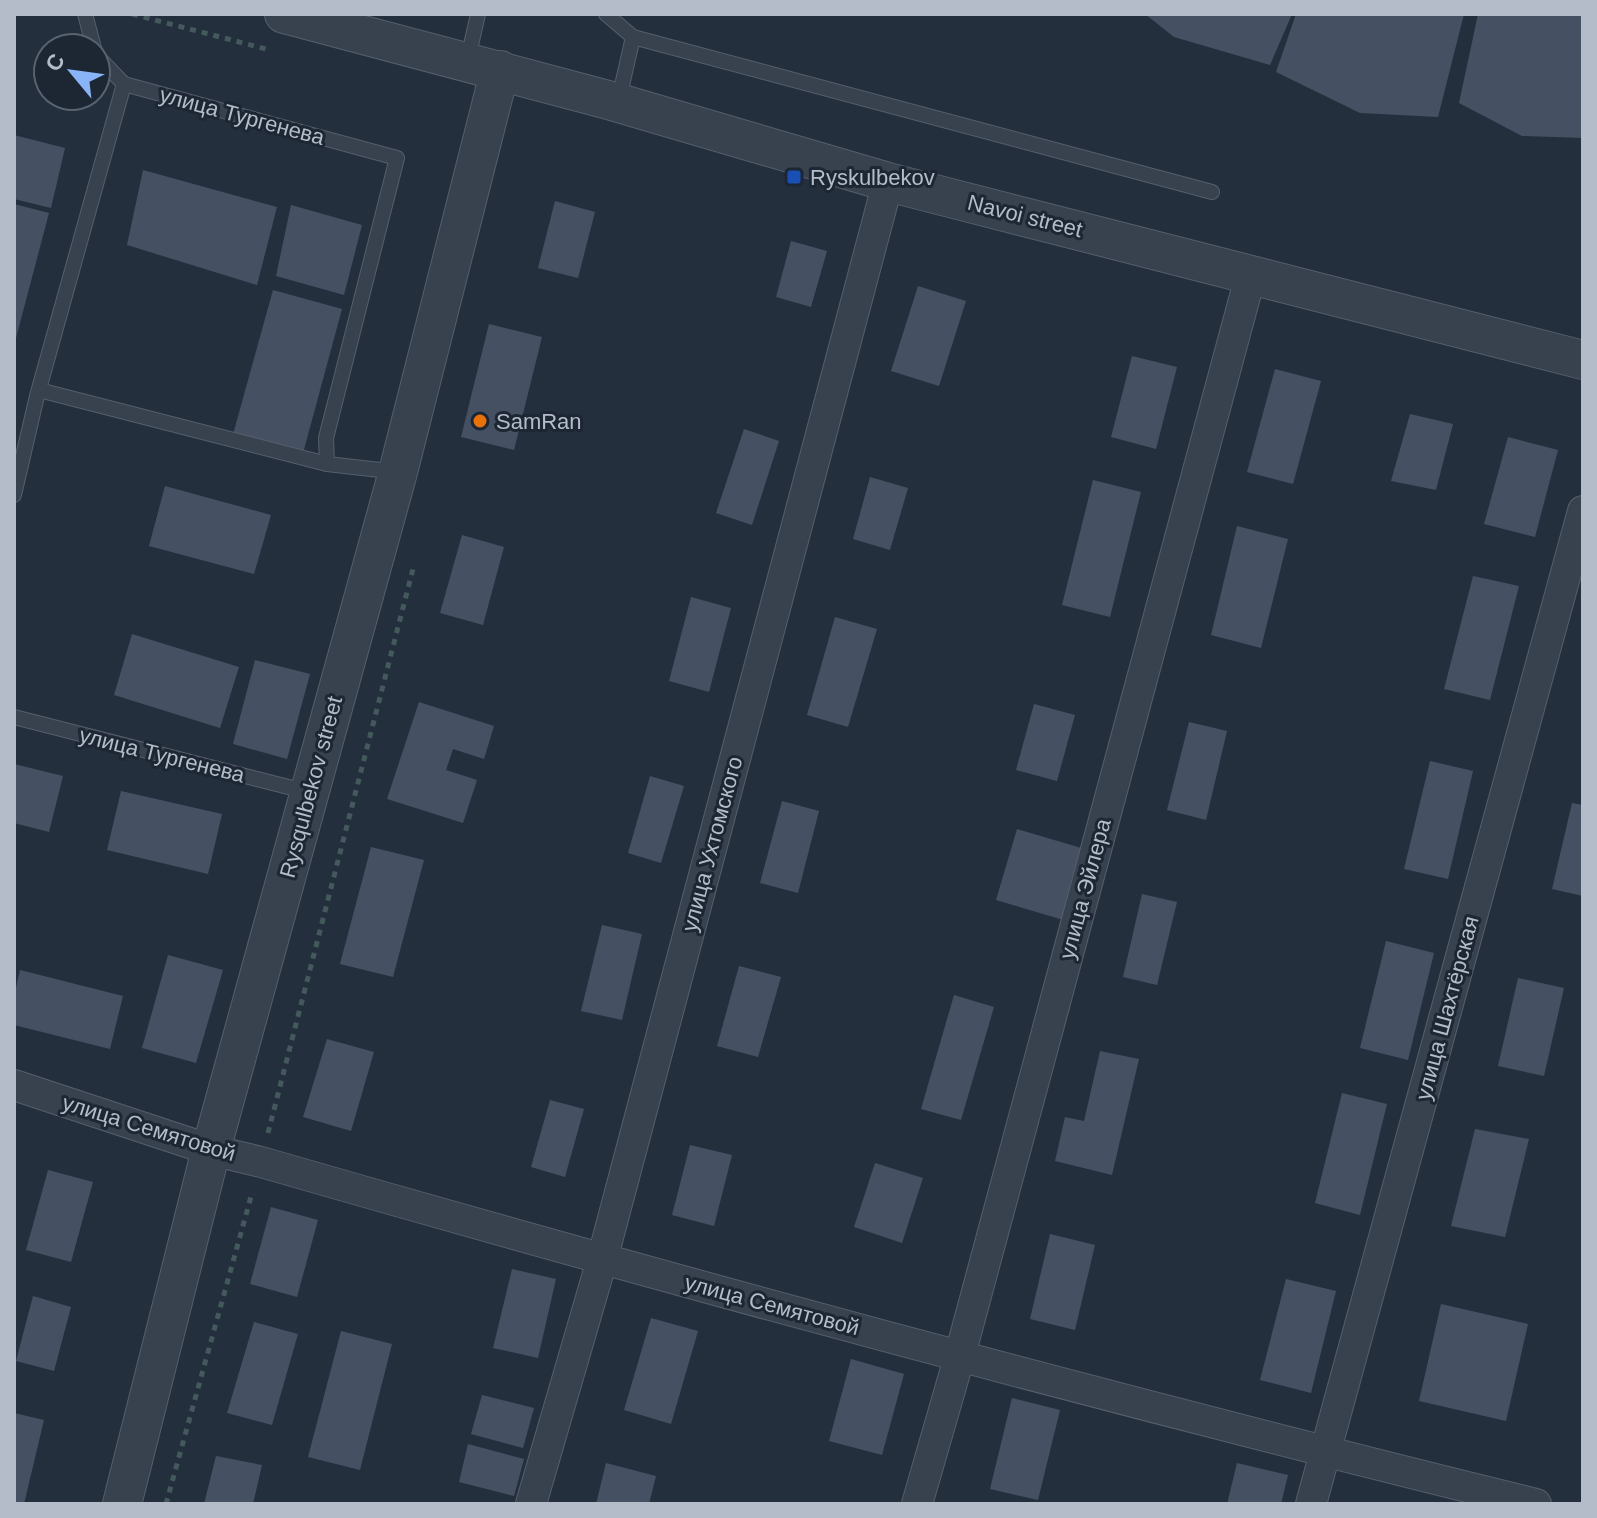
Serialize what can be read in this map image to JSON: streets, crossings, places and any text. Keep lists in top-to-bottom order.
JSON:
{
  "streets": {
    "street": [
      "Navoi street",
      "Rysqulbekov street",
      "улица Ухтомского",
      "улица Эйлера",
      "улица Шахтёрская",
      "улица Семятовой"
    ],
    "lane": ["улица Тургенева"]
  },
  "crossings": [
    ["улица Тургенева", "Rysqulbekov street"],
    ["Navoi street", "Rysqulbekov street"],
    ["Navoi street", "улица Ухтомского"],
    ["Navoi street", "улица Эйлера"],
    ["Rysqulbekov street", "улица Семятовой"],
    ["улица Ухтомского", "улица Семятовой"],
    ["улица Эйлера", "улица Семятовой"],
    ["улица Шахтёрская", "улица Семятовой"]
  ],
  "places": {
    "transit": ["Ryskulbekov"],
    "other": ["SamRan"]
  },
  "north": "top left"
}
